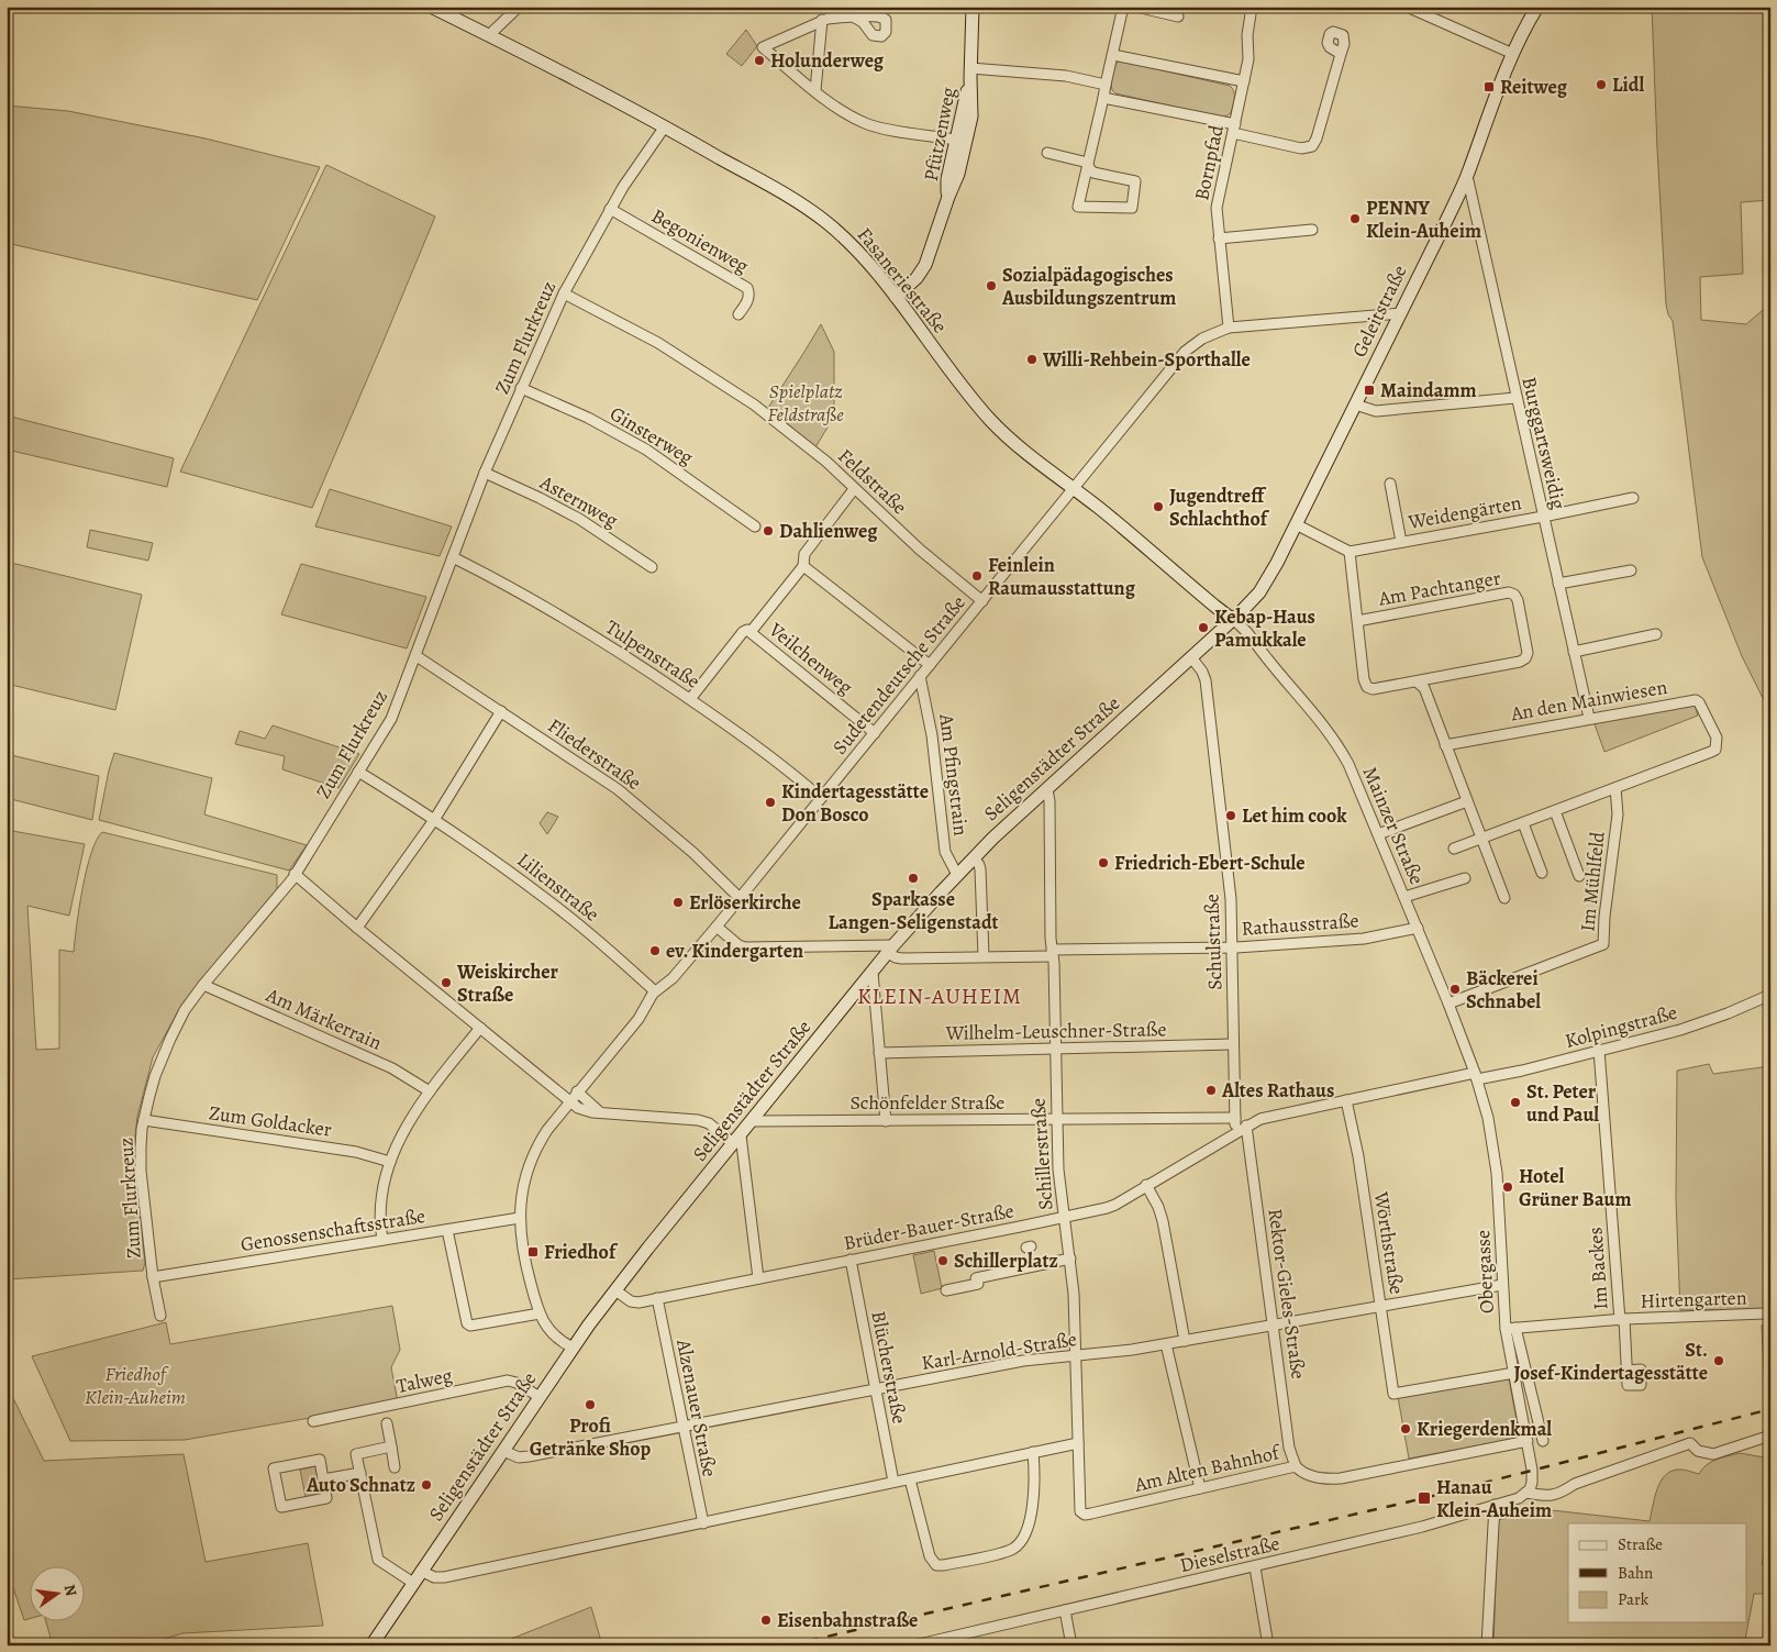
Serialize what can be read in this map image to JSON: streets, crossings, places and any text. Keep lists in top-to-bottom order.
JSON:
{
  "streets": {
    "main road": [
      "Pfützenweg",
      "Fasaneriestraße",
      "Geleitstraße",
      "Seligenstädter Straße"
    ],
    "street": [
      "Bornpfad",
      "Begonienweg",
      "Zum Flurkreuz",
      "Ginsterweg",
      "Burggartsweidig",
      "Feldstraße",
      "Asternweg",
      "Weidengärten",
      "Am Pachtanger",
      "Tulpenstraße",
      "Veilchenweg",
      "Sudetendeutsche Straße",
      "An den Mainwiesen",
      "Fliederstraße",
      "Am Pfingstrain",
      "Mainzer Straße",
      "Im Mühlfeld",
      "Lilienstraße",
      "Rathausstraße",
      "Schulstraße",
      "Am Märkerrain",
      "Kolpingstraße",
      "Wilhelm-Leuschner-Straße",
      "Schönfelder Straße",
      "Zum Goldacker",
      "Schillerstraße",
      "Brüder-Bauer-Straße",
      "Genossenschaftsstraße",
      "Wörthstraße",
      "Im Backes",
      "Obergasse",
      "Rektor-Gieles-Straße",
      "Hirtengarten",
      "Karl-Arnold-Straße",
      "Blücherstraße",
      "Talweg",
      "Alzenauer Straße",
      "Am Alten Bahnhof",
      "Dieselstraße"
    ]
  },
  "crossings": [
    ["Pfützenweg", "Fasaneriestraße"],
    ["Bornpfad", "Sudetendeutsche Straße"],
    ["Begonienweg", "Zum Flurkreuz"],
    ["Fasaneriestraße", "Geleitstraße"],
    ["Fasaneriestraße", "Zum Flurkreuz"],
    ["Fasaneriestraße", "Sudetendeutsche Straße"],
    ["Fasaneriestraße", "Seligenstädter Straße"],
    ["Fasaneriestraße", "Mainzer Straße"],
    ["Geleitstraße", "Burggartsweidig"],
    ["Geleitstraße", "Sudetendeutsche Straße"],
    ["Geleitstraße", "Seligenstädter Straße"],
    ["Geleitstraße", "Mainzer Straße"],
    ["Zum Flurkreuz", "Ginsterweg"],
    ["Zum Flurkreuz", "Feldstraße"],
    ["Zum Flurkreuz", "Asternweg"],
    ["Zum Flurkreuz", "Tulpenstraße"],
    ["Zum Flurkreuz", "Fliederstraße"],
    ["Zum Flurkreuz", "Lilienstraße"],
    ["Zum Flurkreuz", "Am Märkerrain"],
    ["Zum Flurkreuz", "Zum Goldacker"],
    ["Zum Flurkreuz", "Genossenschaftsstraße"],
    ["Burggartsweidig", "Weidengärten"],
    ["Burggartsweidig", "An den Mainwiesen"],
    ["Feldstraße", "Sudetendeutsche Straße"],
    ["Tulpenstraße", "Veilchenweg"],
    ["Tulpenstraße", "Sudetendeutsche Straße"],
    ["Veilchenweg", "Sudetendeutsche Straße"],
    ["Sudetendeutsche Straße", "Fliederstraße"],
    ["Sudetendeutsche Straße", "Seligenstädter Straße"],
    ["Sudetendeutsche Straße", "Am Pfingstrain"],
    ["Sudetendeutsche Straße", "Lilienstraße"],
    ["Sudetendeutsche Straße", "Rathausstraße"],
    ["Sudetendeutsche Straße", "Genossenschaftsstraße"],
    ["An den Mainwiesen", "Im Mühlfeld"],
    ["Seligenstädter Straße", "Am Pfingstrain"],
    ["Seligenstädter Straße", "Mainzer Straße"],
    ["Seligenstädter Straße", "Rathausstraße"],
    ["Seligenstädter Straße", "Schulstraße"],
    ["Seligenstädter Straße", "Schönfelder Straße"],
    ["Seligenstädter Straße", "Schillerstraße"],
    ["Seligenstädter Straße", "Brüder-Bauer-Straße"],
    ["Seligenstädter Straße", "Karl-Arnold-Straße"],
    ["Seligenstädter Straße", "Talweg"],
    ["Mainzer Straße", "Im Mühlfeld"],
    ["Mainzer Straße", "Rathausstraße"],
    ["Mainzer Straße", "Kolpingstraße"],
    ["Mainzer Straße", "Obergasse"],
    ["Rathausstraße", "Schulstraße"],
    ["Rathausstraße", "Schillerstraße"],
    ["Schulstraße", "Wilhelm-Leuschner-Straße"],
    ["Schulstraße", "Schönfelder Straße"],
    ["Schulstraße", "Brüder-Bauer-Straße"],
    ["Kolpingstraße", "Brüder-Bauer-Straße"],
    ["Kolpingstraße", "Wörthstraße"],
    ["Kolpingstraße", "Im Backes"],
    ["Kolpingstraße", "Obergasse"],
    ["Wilhelm-Leuschner-Straße", "Schillerstraße"],
    ["Schönfelder Straße", "Schillerstraße"],
    ["Schillerstraße", "Brüder-Bauer-Straße"],
    ["Schillerstraße", "Karl-Arnold-Straße"],
    ["Schillerstraße", "Am Alten Bahnhof"],
    ["Brüder-Bauer-Straße", "Wörthstraße"],
    ["Brüder-Bauer-Straße", "Rektor-Gieles-Straße"],
    ["Brüder-Bauer-Straße", "Blücherstraße"],
    ["Brüder-Bauer-Straße", "Alzenauer Straße"],
    ["Wörthstraße", "Obergasse"],
    ["Wörthstraße", "Karl-Arnold-Straße"],
    ["Im Backes", "Hirtengarten"],
    ["Obergasse", "Hirtengarten"],
    ["Obergasse", "Karl-Arnold-Straße"],
    ["Obergasse", "Am Alten Bahnhof"],
    ["Obergasse", "Dieselstraße"],
    ["Rektor-Gieles-Straße", "Karl-Arnold-Straße"],
    ["Rektor-Gieles-Straße", "Am Alten Bahnhof"],
    ["Karl-Arnold-Straße", "Blücherstraße"],
    ["Karl-Arnold-Straße", "Alzenauer Straße"]
  ],
  "districts": ["KLEIN-AUHEIM"],
  "parks": ["Spielplatz Feldstraße", "Friedhof Klein-Auheim"],
  "places": {
    "other": [
      "Holunderweg",
      "Lidl",
      "PENNY Klein-Auheim",
      "Sozialpädagogisches Ausbildungszentrum",
      "Willi-Rehbein-Sporthalle",
      "Jugendtreff Schlachthof",
      "Dahlienweg",
      "Feinlein Raumausstattung",
      "Kebap-Haus Pamukkale",
      "Kindertagesstätte Don Bosco",
      "Let him cook",
      "Friedrich-Ebert-Schule",
      "Sparkasse Langen-Seligenstadt",
      "Erlöserkirche",
      "ev. Kindergarten",
      "Weiskircher Straße",
      "Bäckerei Schnabel",
      "Altes Rathaus",
      "St. Peter und Paul",
      "Hotel Grüner Baum",
      "Schillerplatz",
      "St. Josef-Kindertagesstätte",
      "Profi Getränke Shop",
      "Kriegerdenkmal",
      "Auto Schnatz",
      "Eisenbahnstraße"
    ],
    "transit": [
      "Reitweg",
      "Maindamm",
      "Friedhof",
      "Hanau Klein-Auheim"
    ]
  },
  "legend": ["Straße", "Bahn", "Park"],
  "north": "right"
}
